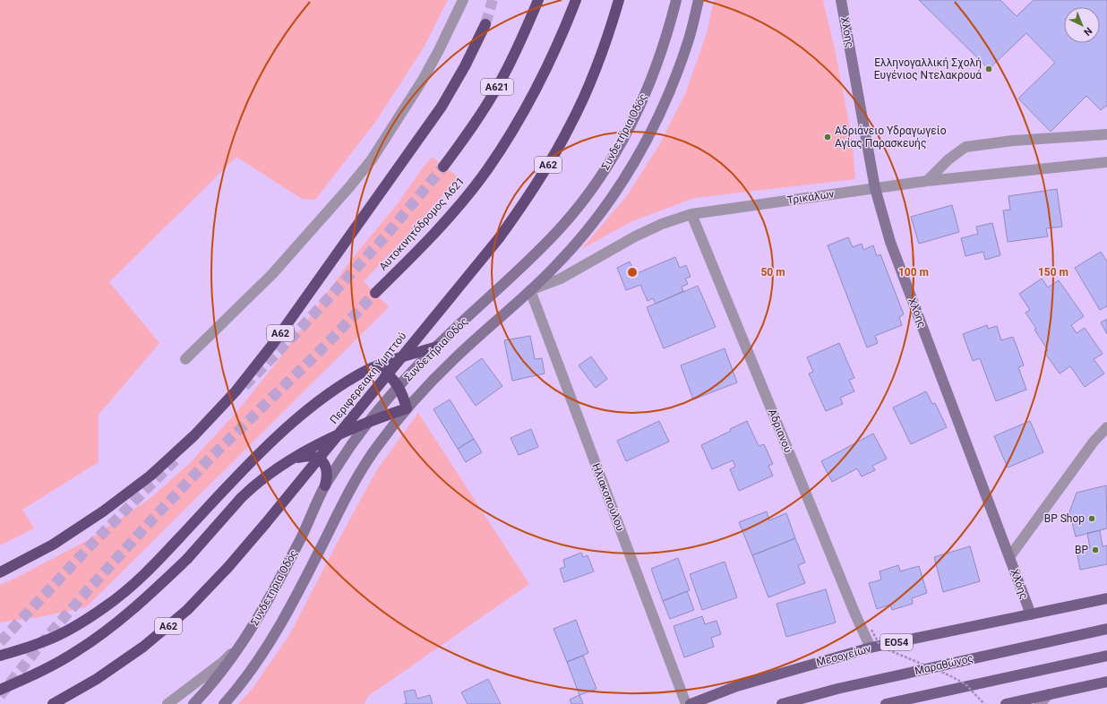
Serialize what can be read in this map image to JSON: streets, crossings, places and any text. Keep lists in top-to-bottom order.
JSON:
{
  "streets": {
    "highway": [
      "Α621",
      "Α62",
      "Αυτοκινητόδρομος Α621",
      "Περιφερειακή Υμηττού"
    ],
    "main road": [
      "Χλόης",
      "Συνδετήρια Οδός",
      "ΕΟ54",
      "Μεσογείων",
      "Μαραθώνος"
    ],
    "street": ["Τρικάλων", "Αδριανού", "Ηλιακοπούλου"]
  },
  "crossings": [
    ["Χλόης", "Τρικάλων"],
    ["Χλόης", "Μεσογείων"],
    ["Συνδετήρια Οδός", "Τρικάλων"],
    ["Συνδετήρια Οδός", "Ηλιακοπούλου"],
    ["Τρικάλων", "Αδριανού"],
    ["Τρικάλων", "Ηλιακοπούλου"],
    ["Αδριανού", "Μεσογείων"]
  ],
  "places": [
    "Ελληνογαλλική Σχολή Ευγένιος Ντελακρουά",
    "Αδριάνειο Υδραγωγείο Αγίας Παρασκευής",
    "BP Shop",
    "BP"
  ],
  "north": "bottom right",
  "rings": ["50 m", "100 m", "150 m"]
}
